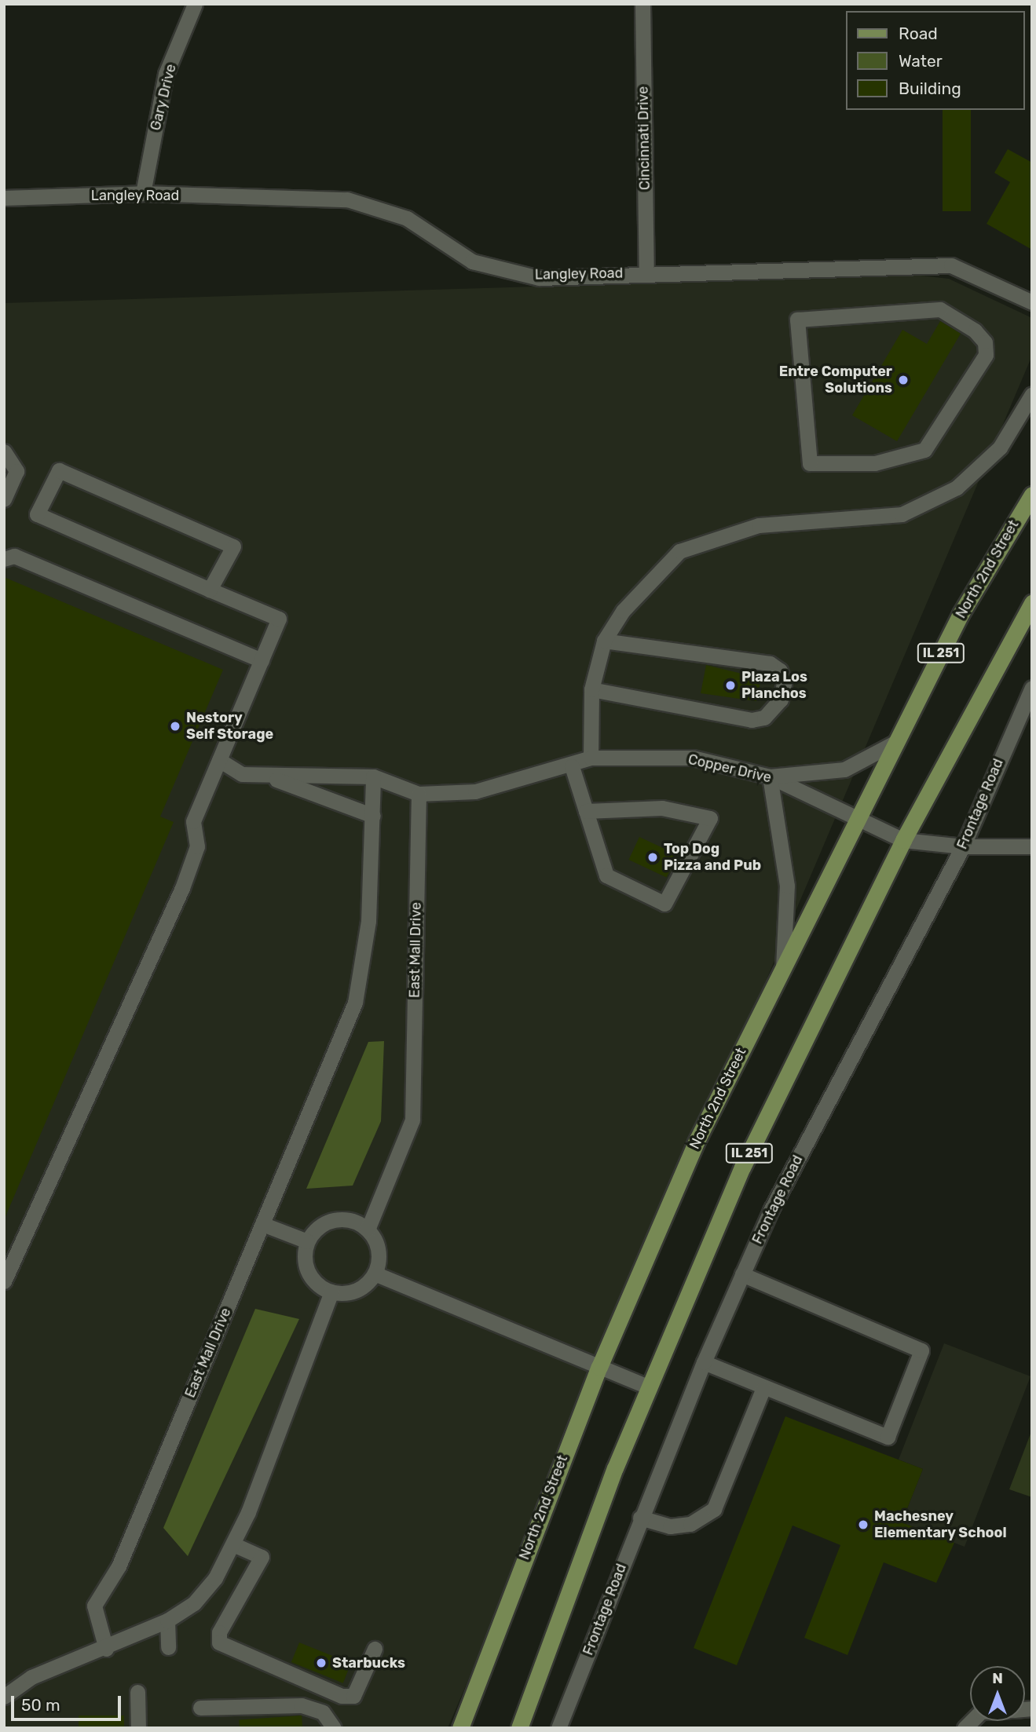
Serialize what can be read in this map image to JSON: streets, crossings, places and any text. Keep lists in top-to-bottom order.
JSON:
{
  "streets": {
    "main road": ["North 2nd Street", "IL 251"],
    "street": [
      "Gary Drive",
      "Cincinnati Drive",
      "Langley Road",
      "Copper Drive",
      "Frontage Road",
      "East Mall Drive"
    ]
  },
  "crossings": [
    ["Gary Drive", "Langley Road"],
    ["Cincinnati Drive", "Langley Road"],
    ["North 2nd Street", "Copper Drive"],
    ["IL 251", "Copper Drive"],
    ["Copper Drive", "Frontage Road"],
    ["Copper Drive", "East Mall Drive"]
  ],
  "places": [
    "Entre Computer Solutions",
    "Plaza Los Planchos",
    "Nestory Self Storage",
    "Top Dog Pizza and Pub",
    "Machesney Elementary School",
    "Starbucks"
  ],
  "legend": ["Road", "Water", "Building"],
  "scale_bar": "50 m",
  "north": "top"
}
